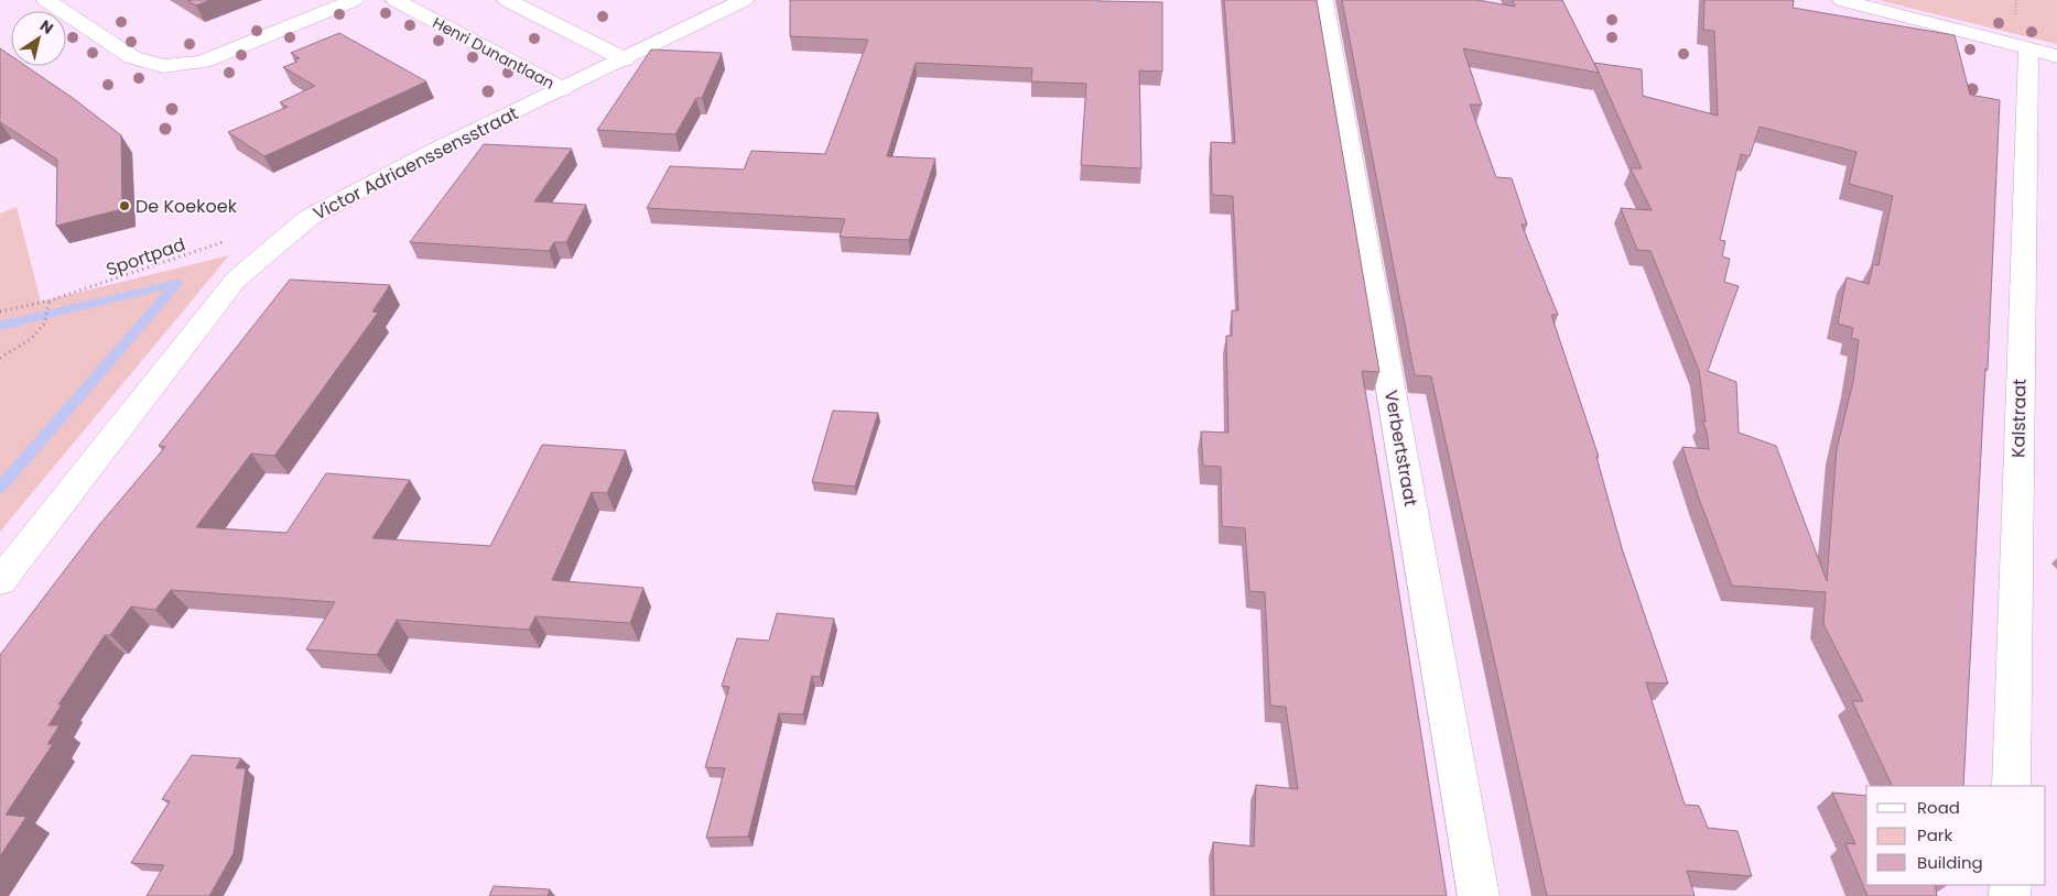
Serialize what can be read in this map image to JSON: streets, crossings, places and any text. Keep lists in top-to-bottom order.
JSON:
{
  "streets": {
    "street": [
      "Henri Dunantlaan",
      "Victor Adriaenssensstraat",
      "Kalstraat",
      "Verbertstraat"
    ],
    "path": ["Sportpad"]
  },
  "crossings": [
    ["Henri Dunantlaan", "Victor Adriaenssensstraat"]
  ],
  "places": ["De Koekoek"],
  "legend": ["Road", "Park", "Building"],
  "north": "top right"
}
